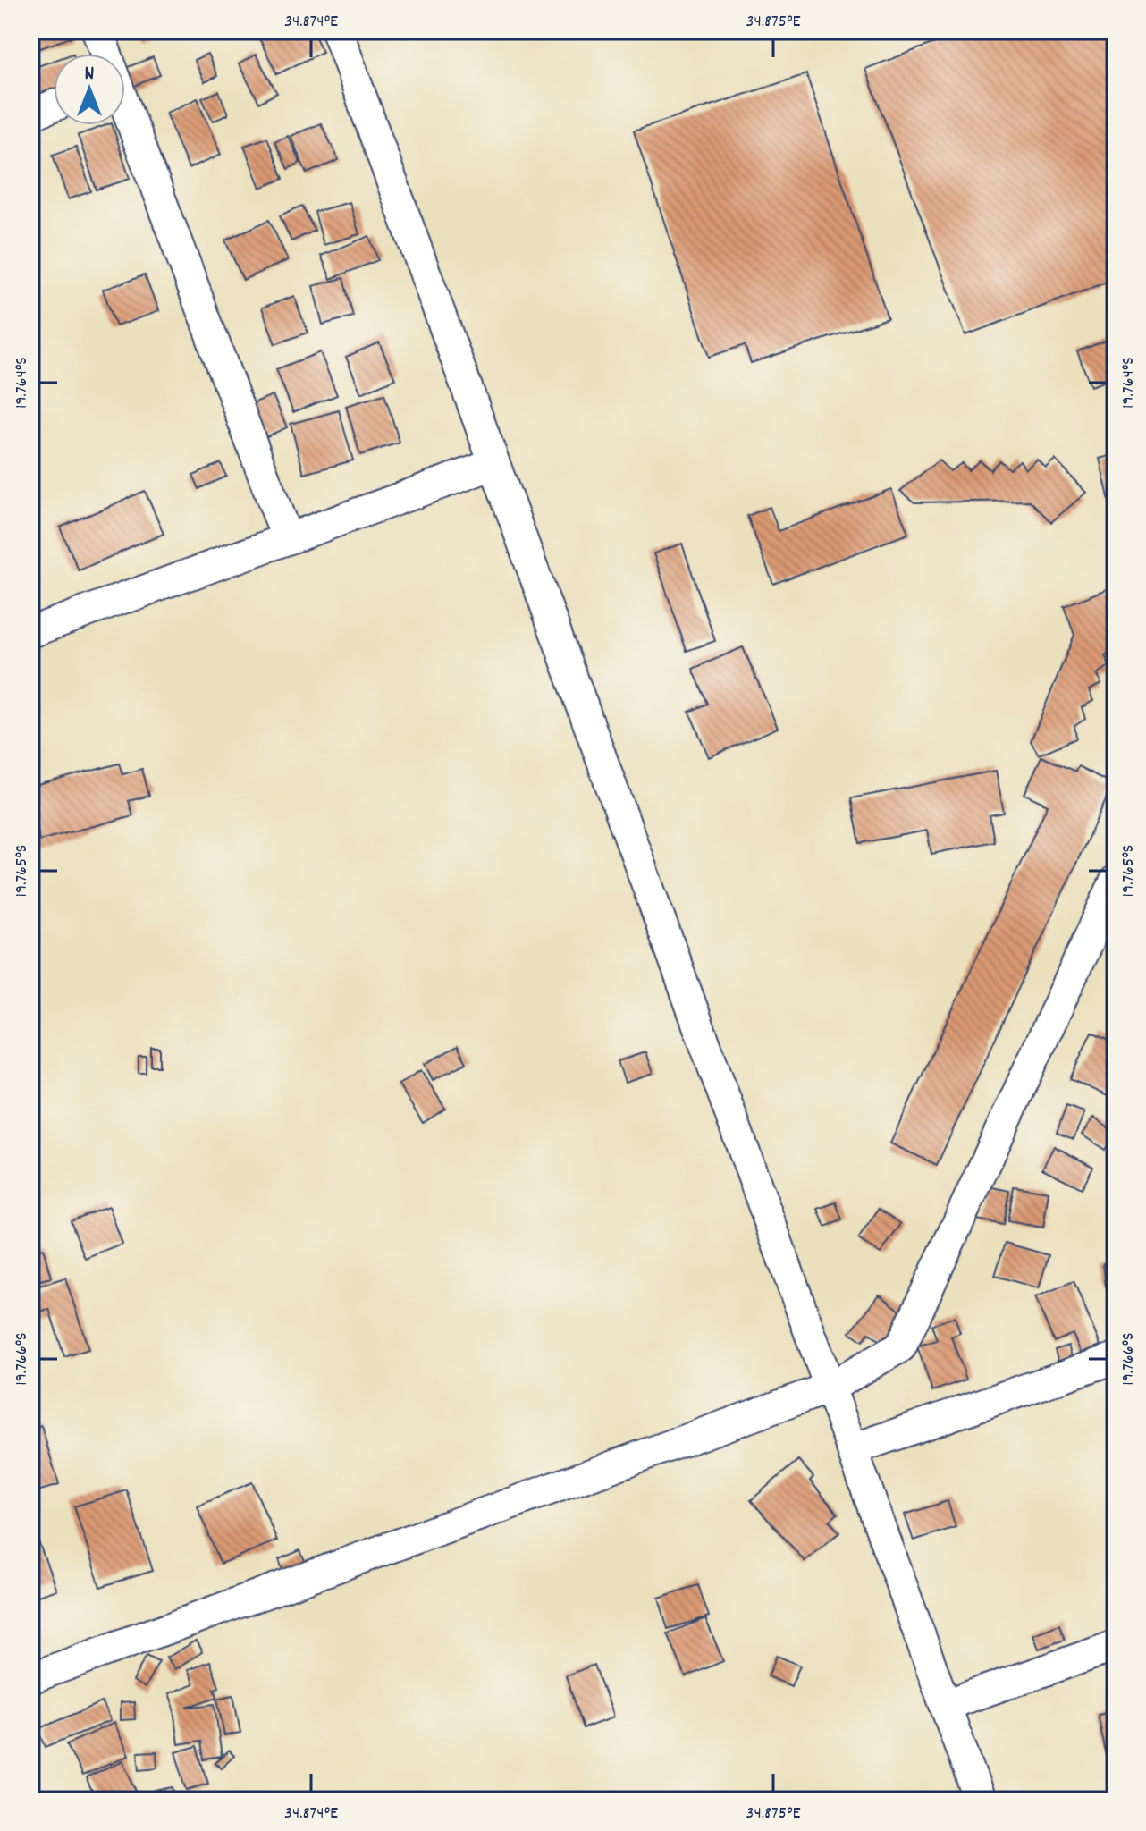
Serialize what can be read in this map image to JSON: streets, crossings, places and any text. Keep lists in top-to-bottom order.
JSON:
{
  "north": "top",
  "coordinates": [
    "34.874°E",
    "34.875°E",
    "19.764°S",
    "19.765°S",
    "19.766°S"
  ]
}
